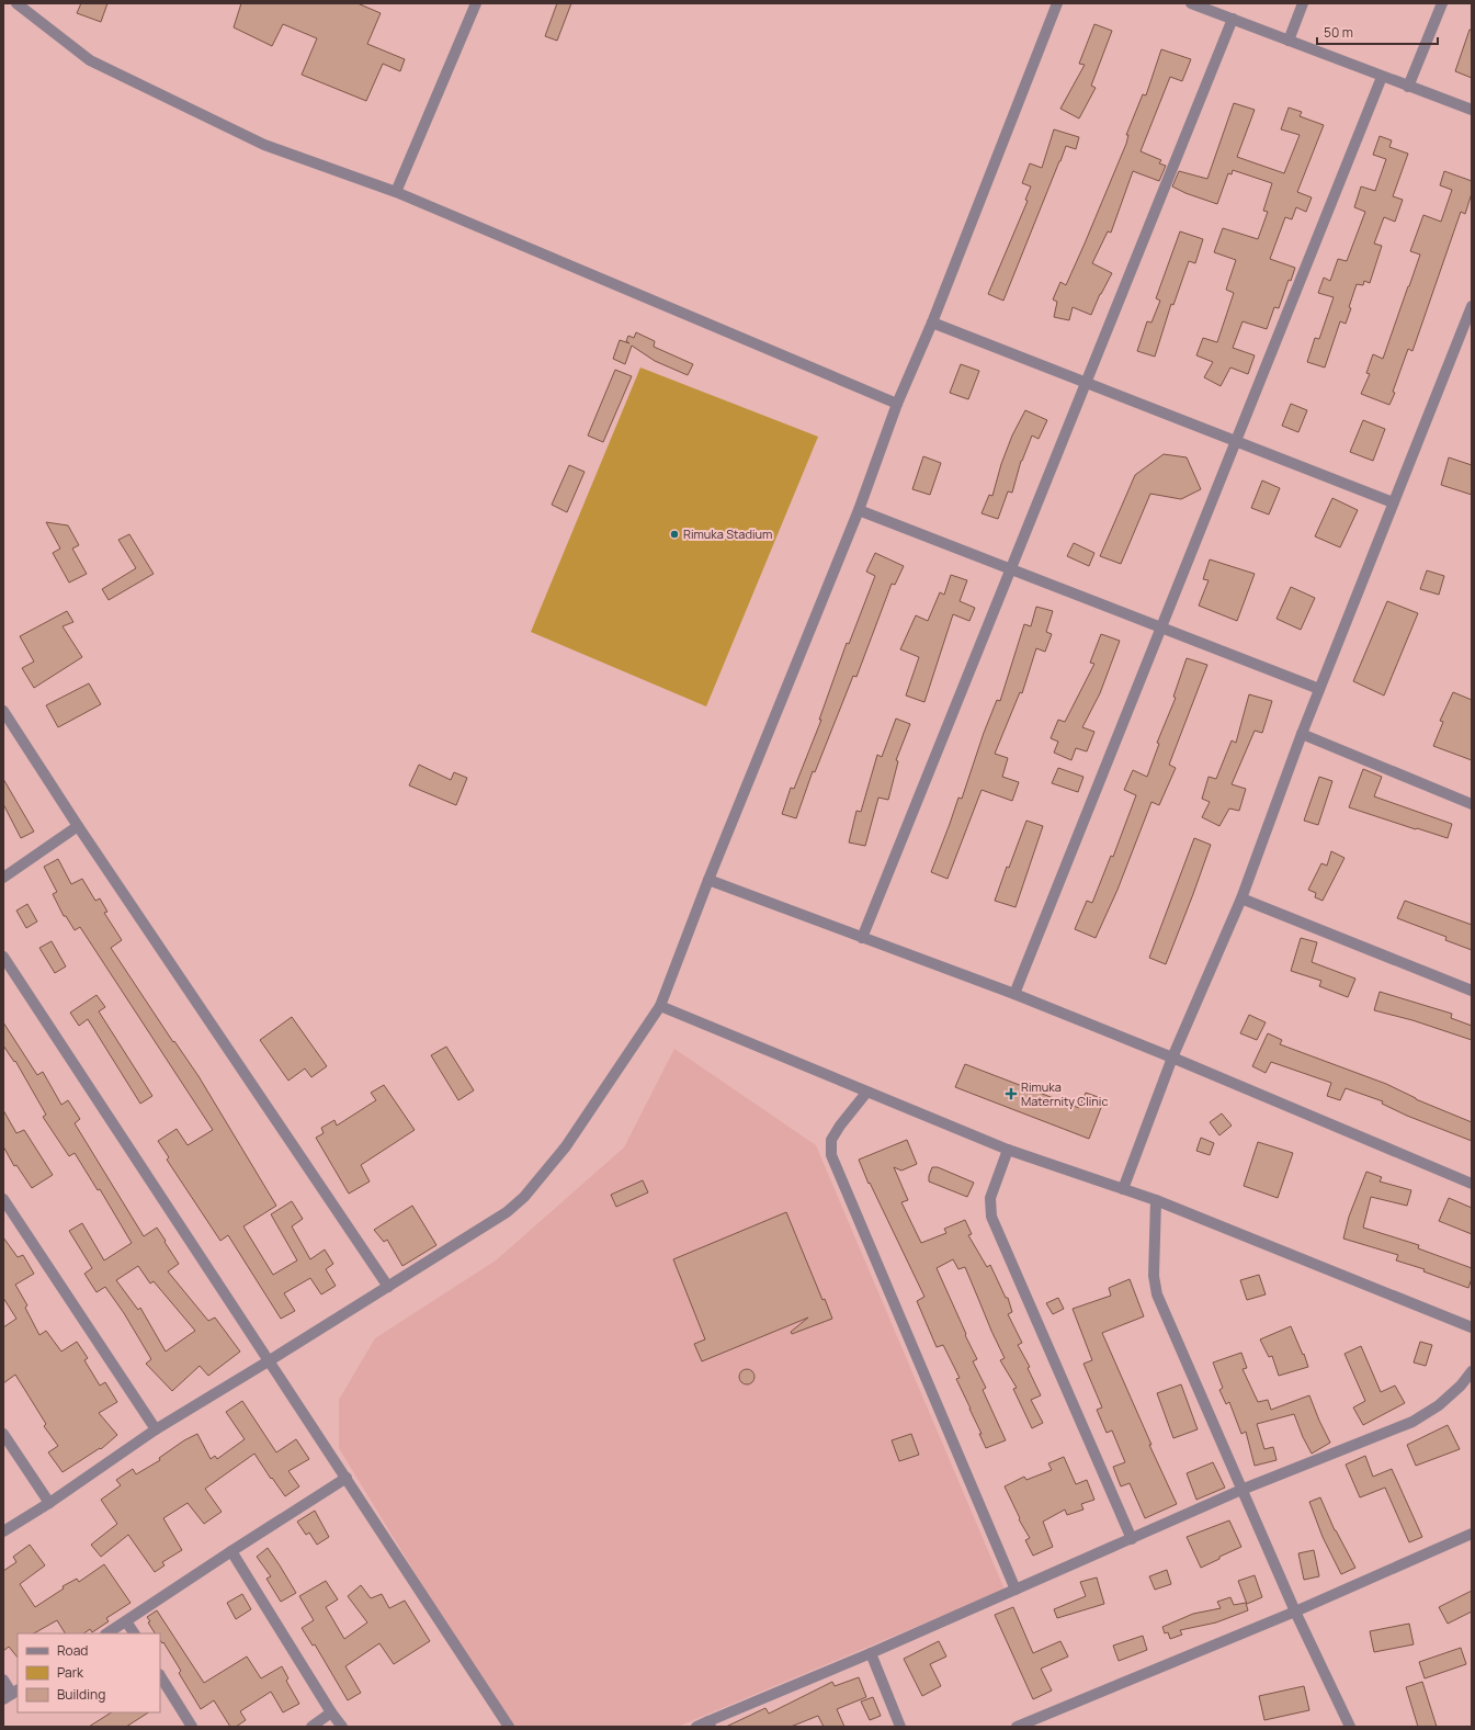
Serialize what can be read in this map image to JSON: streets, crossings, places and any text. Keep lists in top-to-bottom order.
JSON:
{
  "places": {
    "other": ["Rimuka Stadium"],
    "health": ["Rimuka Maternity Clinic"]
  },
  "legend": ["Road", "Park", "Building"],
  "scale_bar": "50 m"
}
